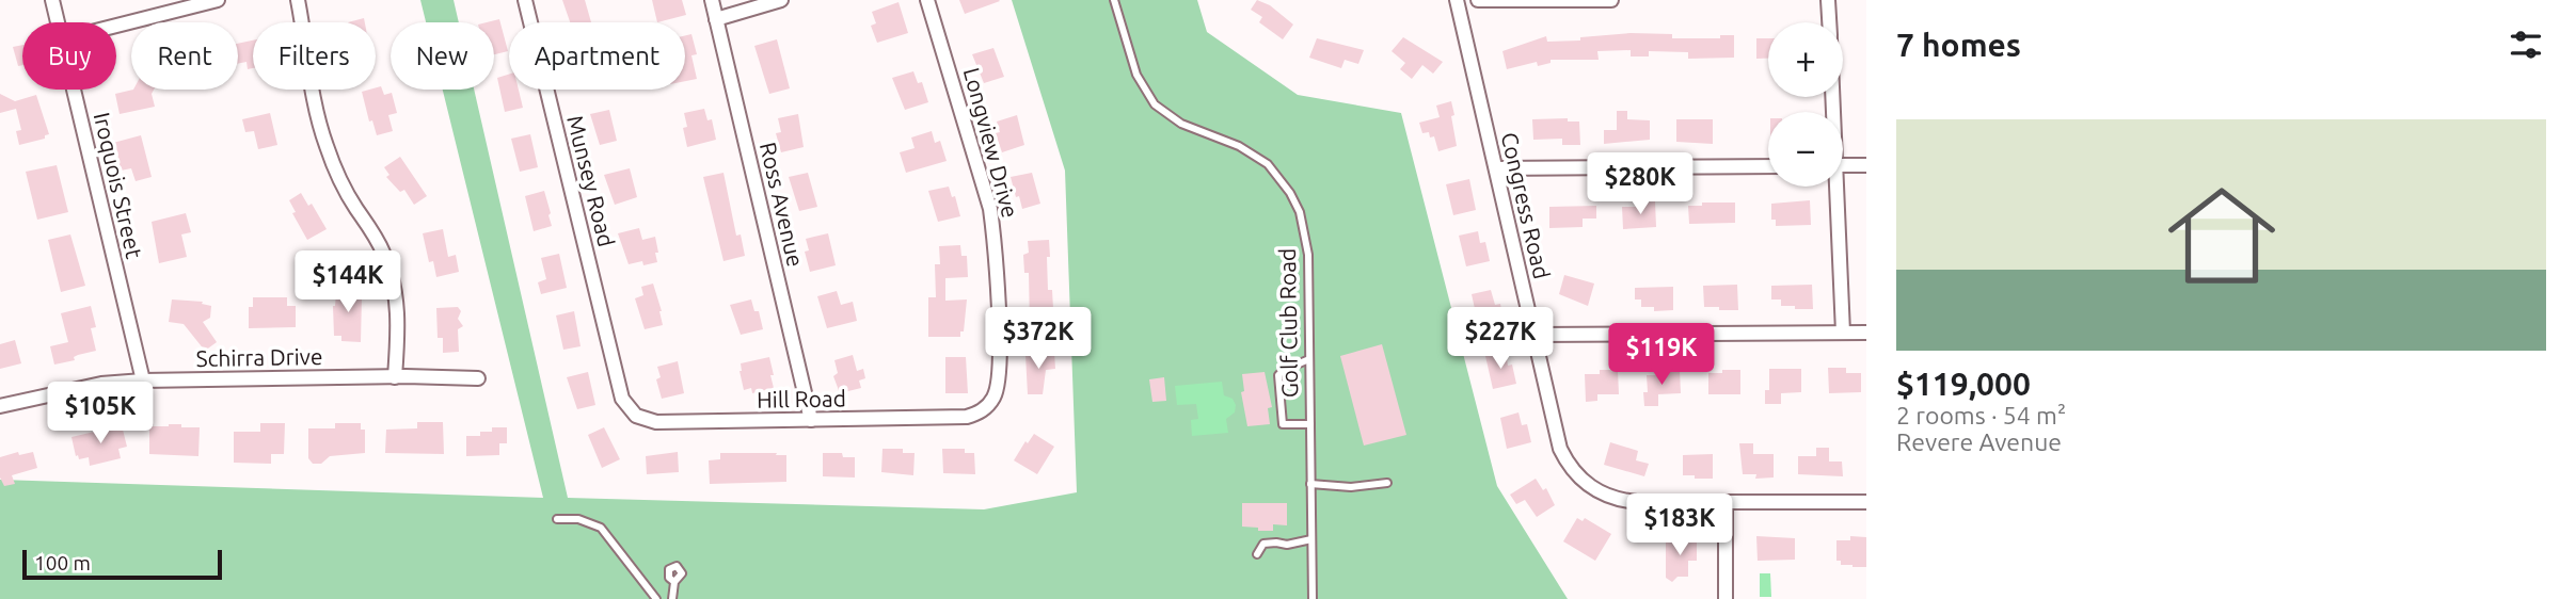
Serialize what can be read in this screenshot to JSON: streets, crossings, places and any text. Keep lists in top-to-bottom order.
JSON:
{
  "streets": {
    "street": [
      "Longview Drive",
      "Munsey Road",
      "Iroquois Street",
      "Ross Avenue",
      "Congress Road",
      "Schirra Drive",
      "Hill Road"
    ],
    "lane": ["Golf Club Road"]
  },
  "crossings": [
    ["Longview Drive", "Hill Road"],
    ["Munsey Road", "Hill Road"],
    ["Iroquois Street", "Schirra Drive"],
    ["Ross Avenue", "Hill Road"]
  ],
  "scale_bar": "100 m",
  "page": {
    "heading": "7 homes",
    "map_buttons": ["+", "−"],
    "chip": [
      "Buy",
      "Rent",
      "Filters",
      "New",
      "Apartment"
    ],
    "list": [
      {
        "name": "$119,000",
        "note": "2 rooms · 54 m² · Revere Avenue"
      }
    ],
    "price": [
      "$280K",
      "$144K",
      "$372K",
      "$227K",
      "$119K",
      "$105K",
      "$183K"
    ],
    "scale": "100 m"
  }
}
